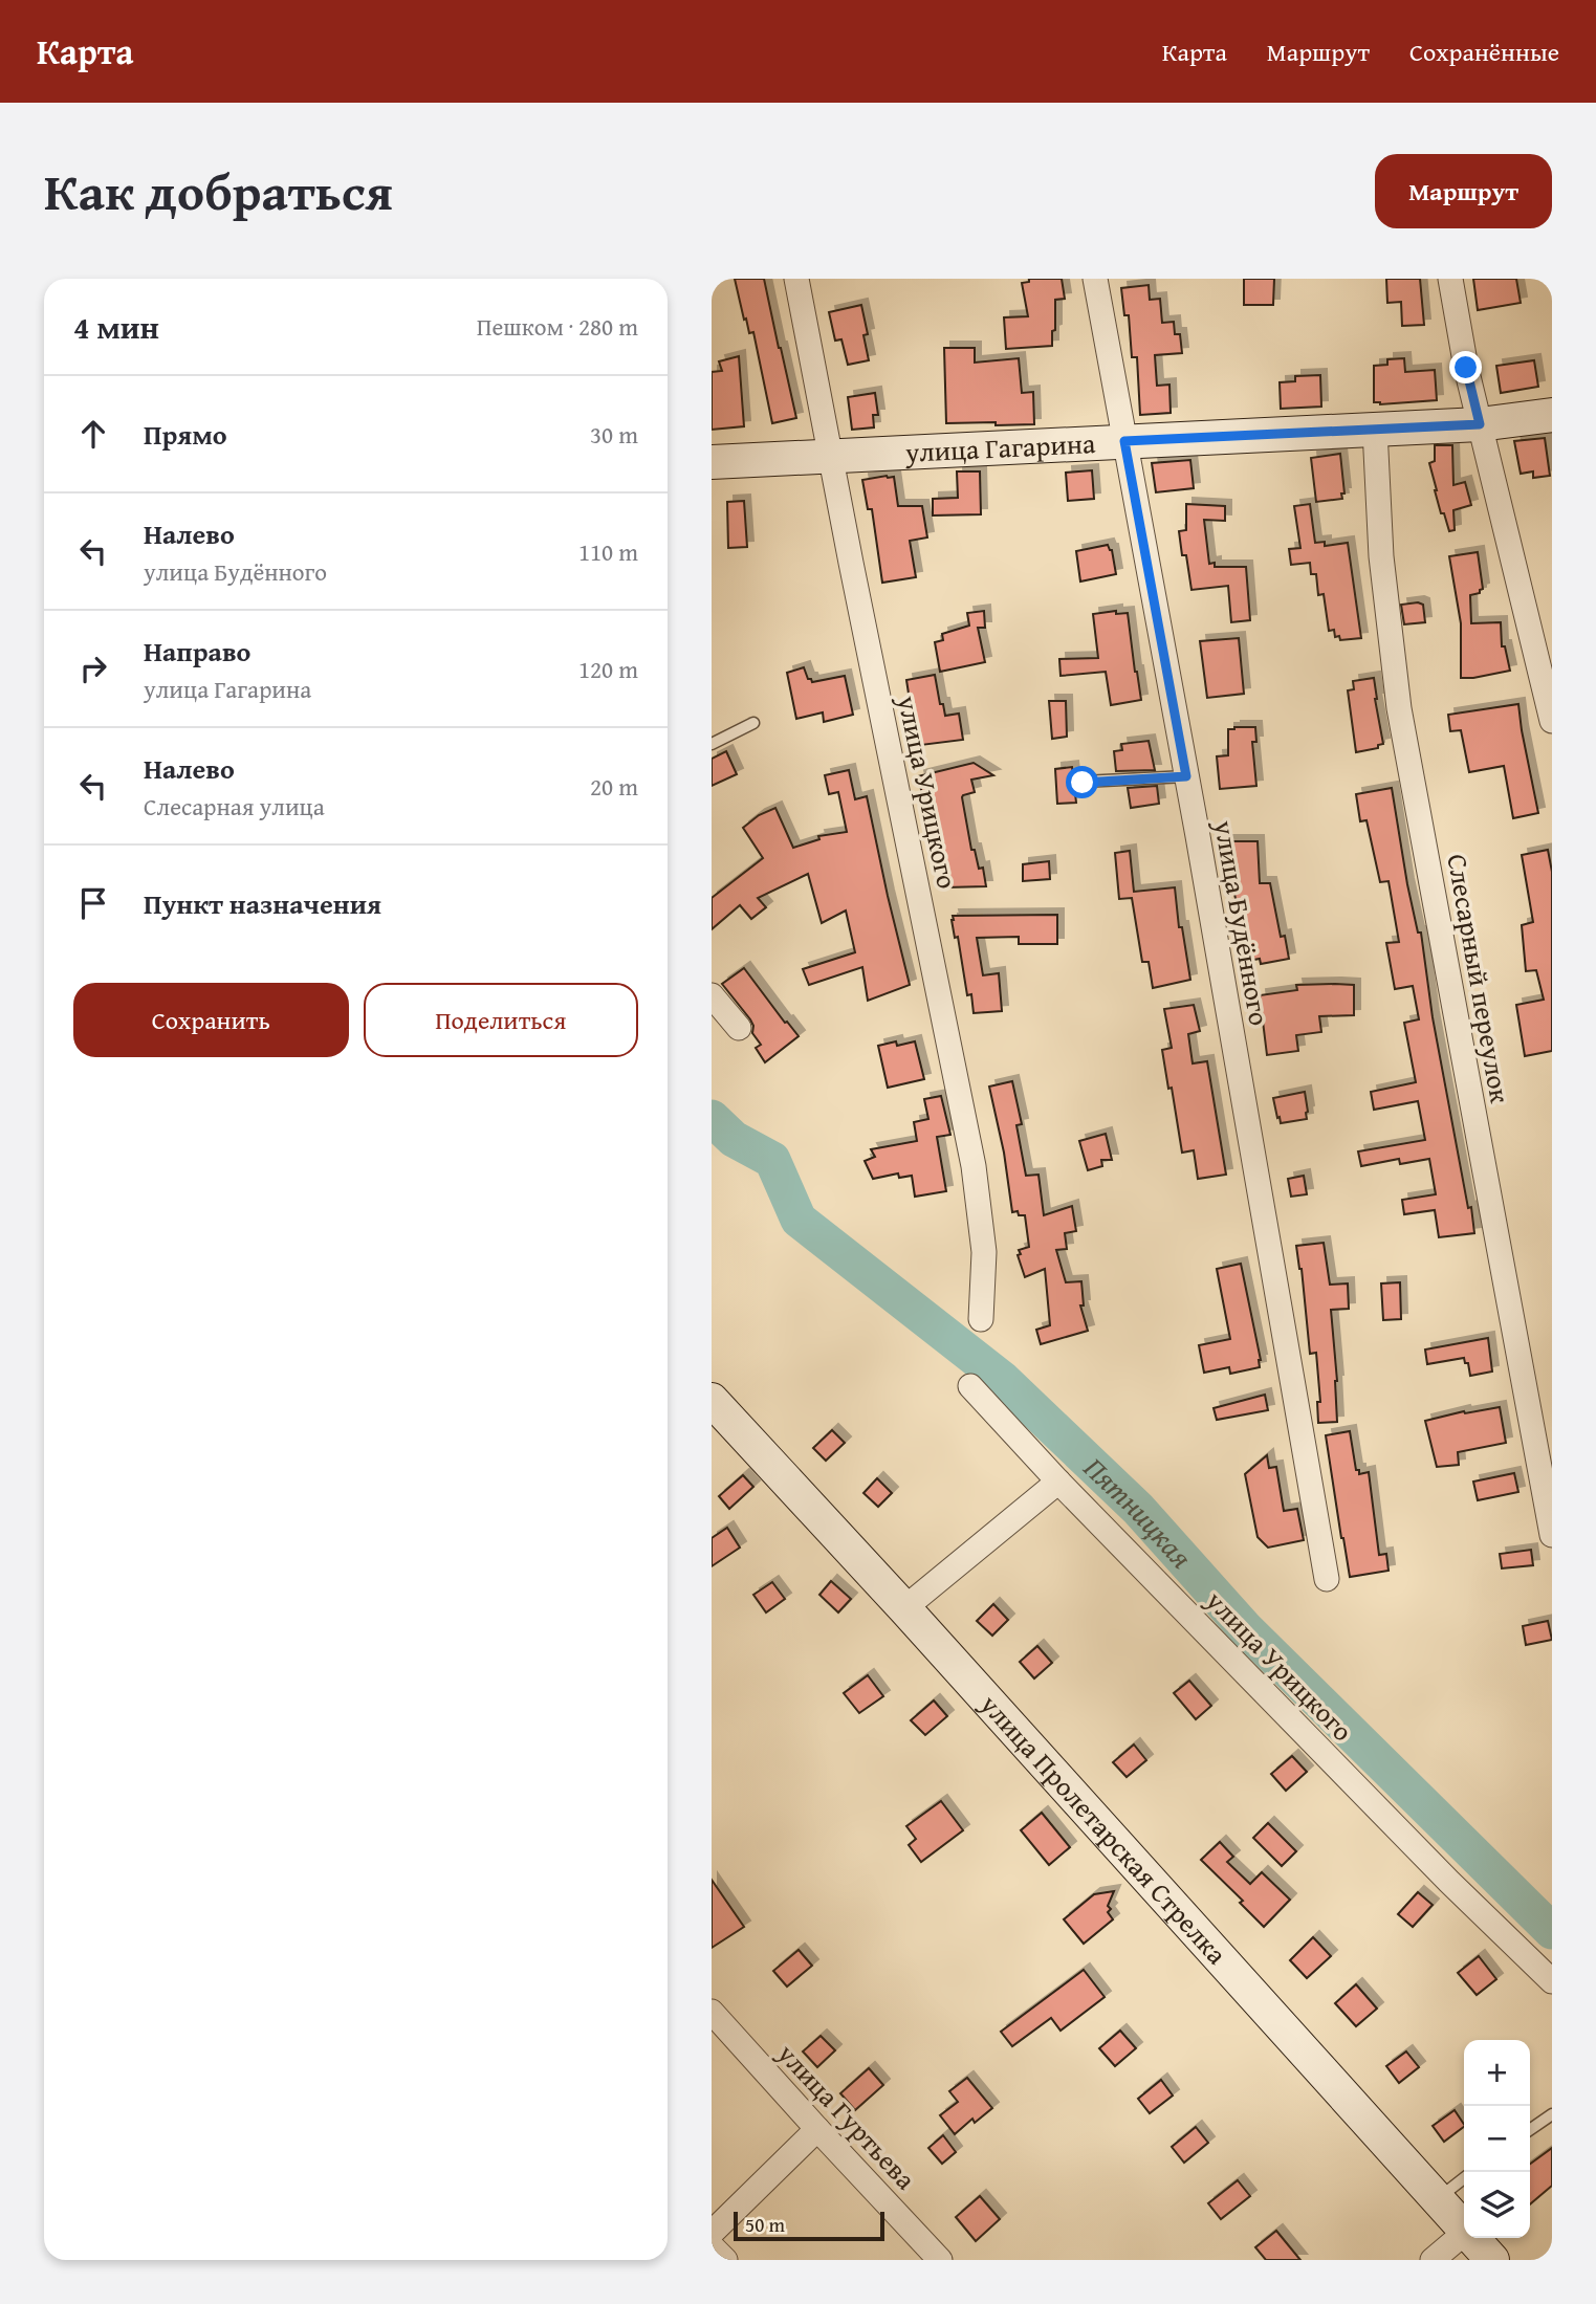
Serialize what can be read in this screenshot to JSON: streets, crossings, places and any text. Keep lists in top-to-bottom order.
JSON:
{
  "streets": {
    "street": [
      "улица Гагарина",
      "улица Урицкого",
      "улица Будённого",
      "Слесарный переулок",
      "улица Пролетарская Стрелка",
      "улица Гуртьева"
    ]
  },
  "crossings": [
    ["улица Гагарина", "улица Урицкого"],
    ["улица Гагарина", "улица Будённого"],
    ["улица Гагарина", "Слесарный переулок"]
  ],
  "water": ["Пятницкая"],
  "scale_bar": "50 m",
  "page": {
    "header": "Карта",
    "nav": ["Карта", "Маршрут", "Сохранённые"],
    "title": "Как добраться",
    "buttons": [
      "Маршрут",
      ["Сохранить", "Поделиться"]
    ],
    "heading": ["4 мин", "Пешком · 280 m"],
    "list": [
      ["Прямо", "30 m"],
      ["Налево", "улица Будённого", "110 m"],
      ["Направо", "улица Гагарина", "120 m"],
      ["Налево", "Слесарная улица", "20 m"],
      "Пункт назначения"
    ],
    "map_buttons": ["+", "−"],
    "scale": "50 m"
  }
}
